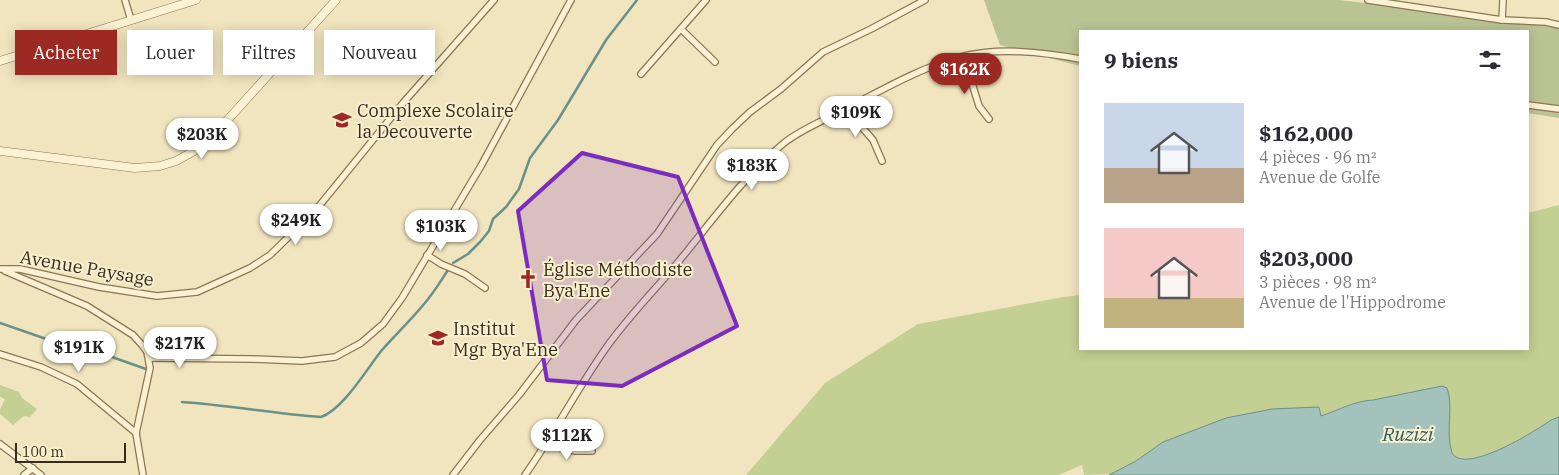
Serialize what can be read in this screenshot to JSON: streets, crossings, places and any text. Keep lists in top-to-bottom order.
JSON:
{
  "streets": {
    "street": ["Avenue Paysage"]
  },
  "water": ["Ruzizi"],
  "places": {
    "school or university": ["Complexe Scolaire la Decouverte", "Institut Mgr Bya'Ene"],
    "church": ["Église Méthodiste Bya'Ene"]
  },
  "scale_bar": "100 m",
  "page": {
    "chip": [
      "Acheter",
      "Louer",
      "Filtres",
      "Nouveau"
    ],
    "heading": "9 biens",
    "price": [
      "$162K",
      "$109K",
      "$203K",
      "$183K",
      "$249K",
      "$103K",
      "$217K",
      "$191K",
      "$112K"
    ],
    "list": [
      {
        "name": "$162,000",
        "note": "4 pièces · 96 m² · Avenue de Golfe"
      },
      {
        "name": "$203,000",
        "note": "3 pièces · 98 m² · Avenue de l'Hippodrome"
      }
    ],
    "scale": "100 m"
  }
}
